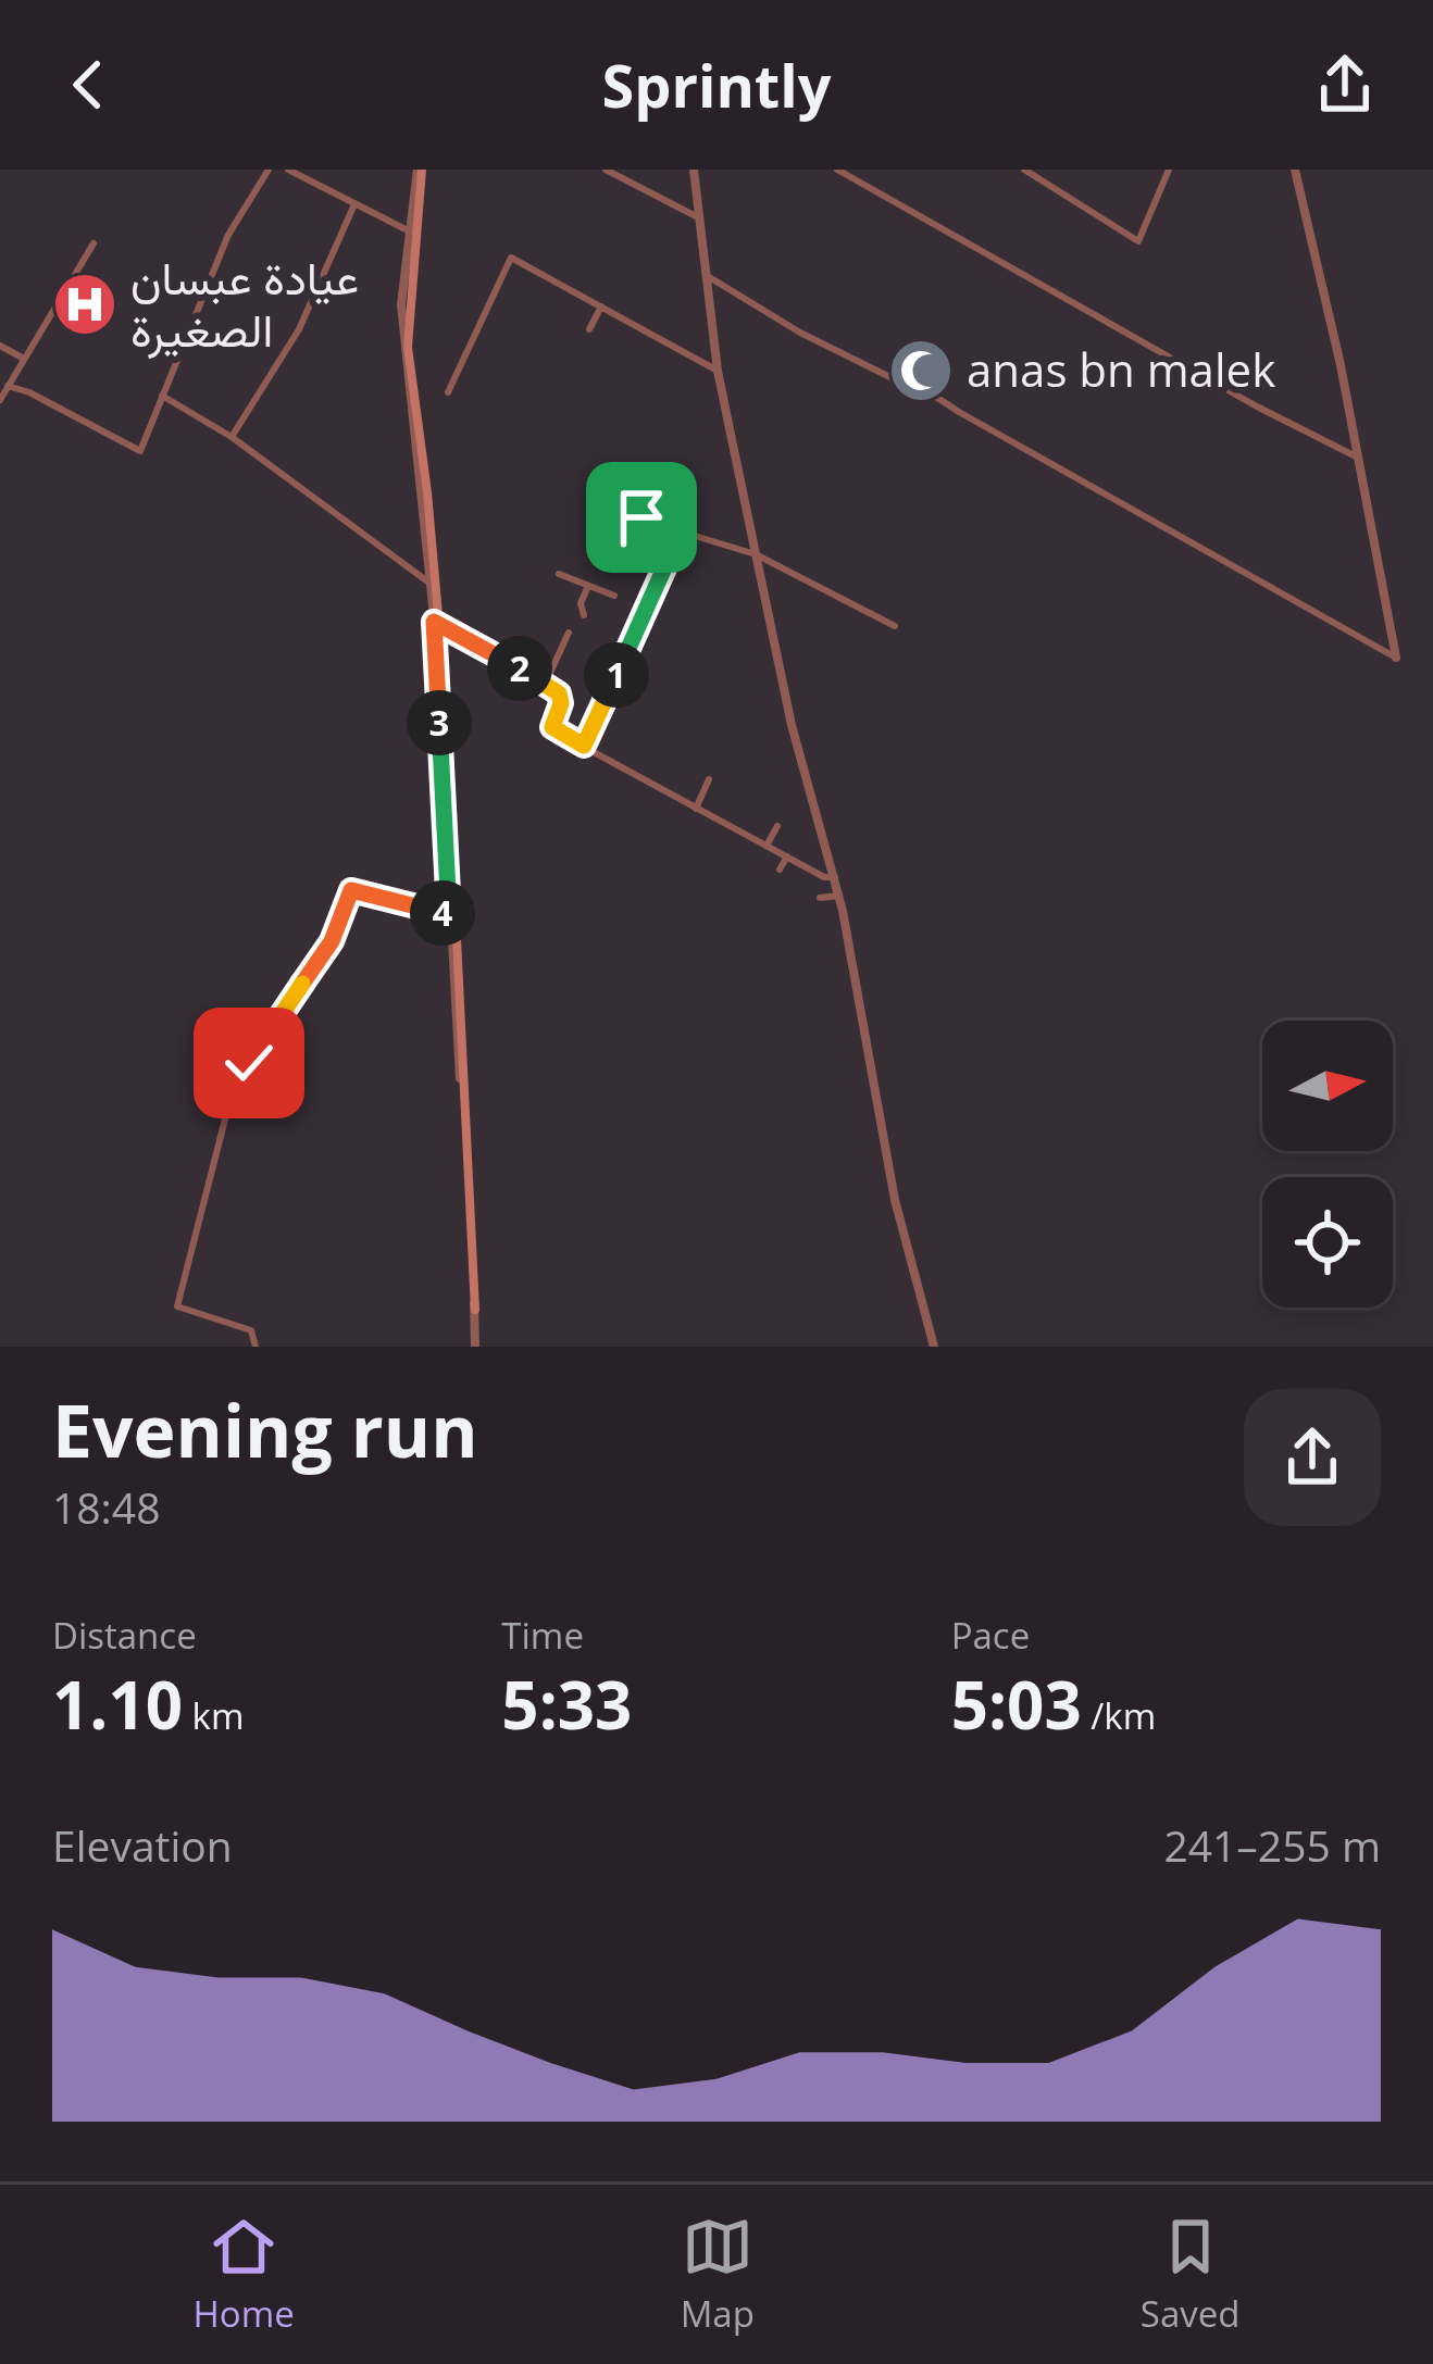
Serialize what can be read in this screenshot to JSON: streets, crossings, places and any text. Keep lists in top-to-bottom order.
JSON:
{
  "places": {
    "hospital": ["عيادة عبسان الصغيرة"],
    "mosque": ["anas bn malek"]
  },
  "north": "right",
  "page": {
    "header": "Sprintly",
    "pins": [
      "2",
      "1",
      "3",
      "4"
    ],
    "heading": ["Evening run", "18:48"],
    "stats": [
      ["Distance", "1.10 km"],
      ["Time", "5:33"],
      ["Pace", "5:03 /km"]
    ],
    "chart": ["Elevation", "241–255 m"],
    "tabs": ["Home", "Map", "Saved"]
  }
}
